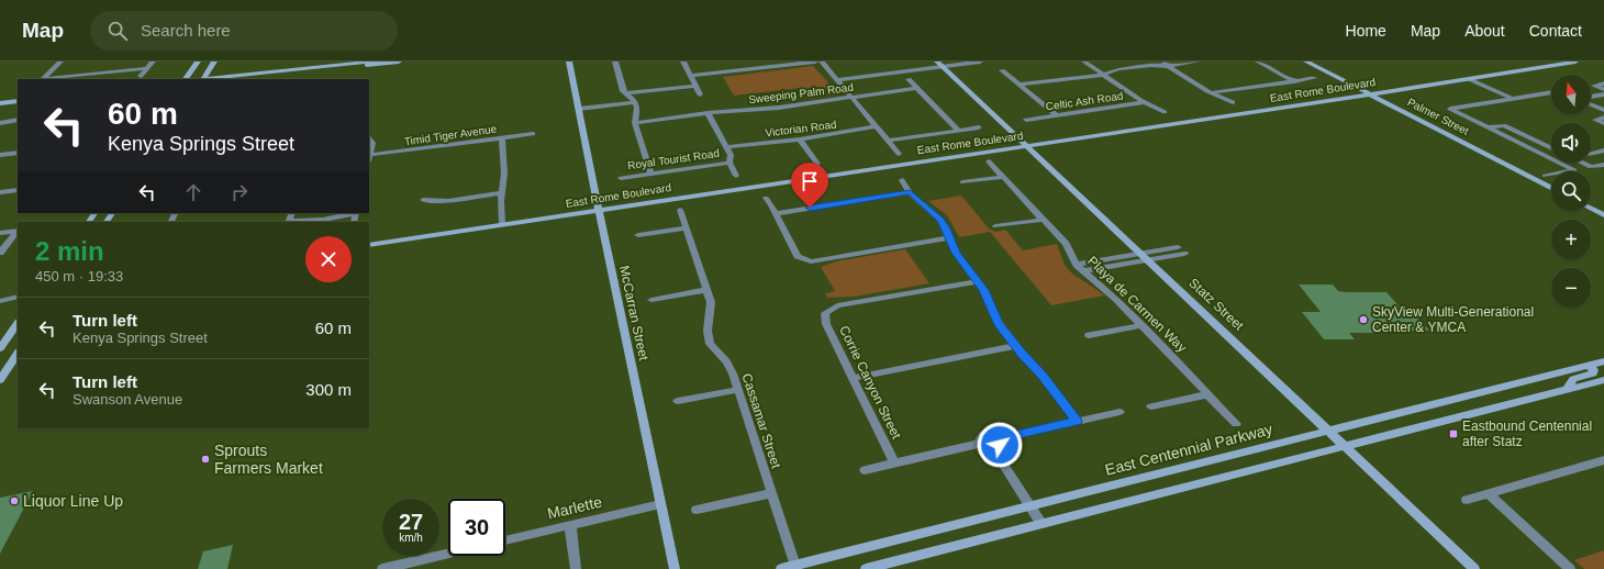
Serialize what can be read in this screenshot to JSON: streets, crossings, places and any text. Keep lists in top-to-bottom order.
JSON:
{
  "streets": {
    "street": [
      "East Rome Boulevard",
      "Sweeping Palm Road",
      "Celtic Ash Road",
      "Palmer Street",
      "Victorian Road",
      "Timid Tiger Avenue",
      "Royal Tourist Road",
      "Playa de Carmen Way",
      "Statz Street",
      "McCarran Street",
      "Corrie Canyon Street",
      "Cassamar Street",
      "East Centennial Parkway",
      "Marlette"
    ]
  },
  "crossings": [
    ["East Rome Boulevard", "Palmer Street"],
    ["East Rome Boulevard", "Statz Street"],
    ["East Rome Boulevard", "McCarran Street"],
    ["Statz Street", "East Centennial Parkway"],
    ["McCarran Street", "Marlette"],
    ["Cassamar Street", "East Centennial Parkway"]
  ],
  "places": {
    "other": ["SkyView Multi-Generational Center & YMCA", "Sprouts Farmers Market", "Liquor Line Up"],
    "transit": ["Eastbound Centennial after Statz"]
  },
  "north": "top",
  "page": {
    "header": "Map",
    "search": "Search here",
    "nav": [
      "Home",
      "Map",
      "About",
      "Contact"
    ],
    "map_buttons": ["+", "−"],
    "turn": ["60 m", "Kenya Springs Street"],
    "heading": ["2 min", "450 m · 19:33"],
    "list": [
      {
        "name": "Turn left",
        "note": "Kenya Springs Street",
        "value": "60 m"
      },
      {
        "name": "Turn left",
        "note": "Swanson Avenue",
        "value": "300 m"
      }
    ],
    "speed": "27 km/h",
    "limit": "30"
  }
}
